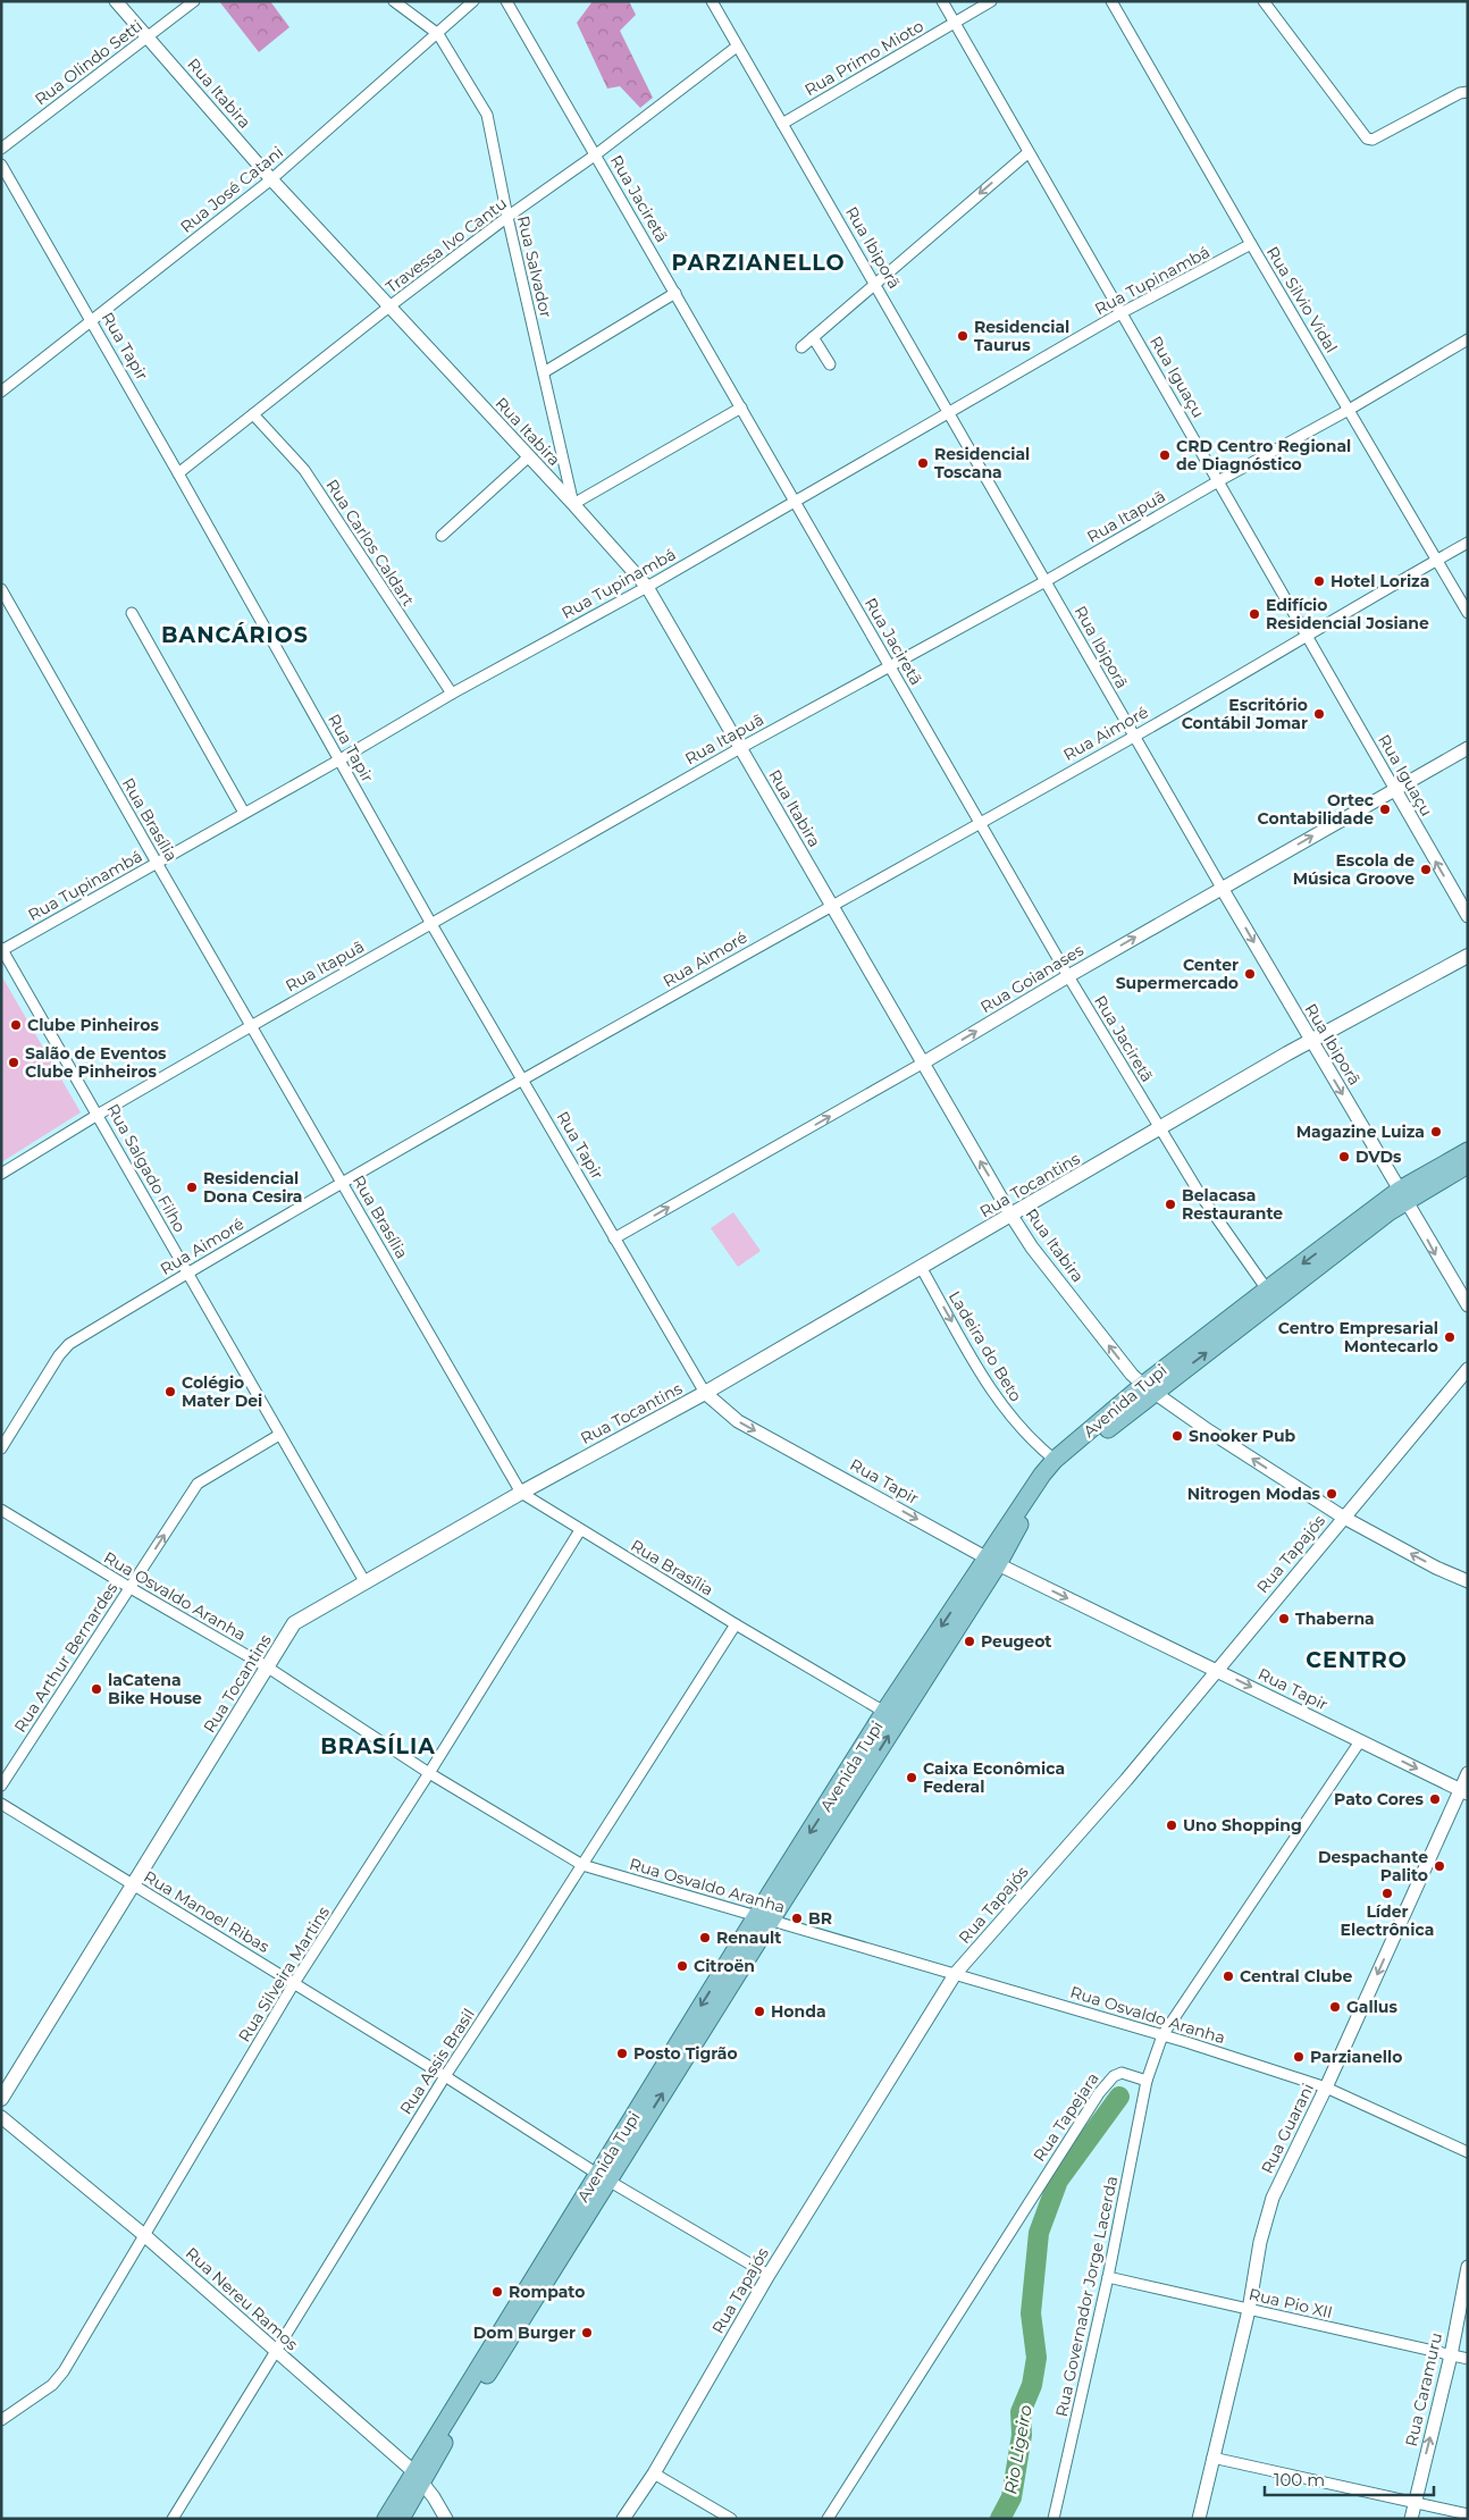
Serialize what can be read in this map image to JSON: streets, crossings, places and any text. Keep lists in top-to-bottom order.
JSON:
{
  "streets": {
    "main road": ["Rua Tocantins", "Avenida Tupi"],
    "street": [
      "Rua Primo Mioto",
      "Rua Olindo Setti",
      "Rua Itabira",
      "Rua José Catani",
      "Rua Jaciretã",
      "Travessa Ivo Cantu",
      "Rua Ibiporã",
      "Rua Salvador",
      "Rua Tupinambá",
      "Rua Silvio Vidal",
      "Rua Tapir",
      "Rua Iguaçu",
      "Rua Itapuã",
      "Rua Carlos Caldart",
      "Rua Aimoré",
      "Rua Brasília",
      "Rua Goianases",
      "Rua Salgado Filho",
      "Ladeira do Beto",
      "Rua Tapajós",
      "Rua Osvaldo Aranha",
      "Rua Arthur Bernardes",
      "Rua Manoel Ribas",
      "Rua Silveira Martins",
      "Rua Assis Brasil",
      "Rua Tapejara",
      "Rua Guarani",
      "Rua Governador Jorge Lacerda",
      "Rua Nereu Ramos",
      "Rua Pio XII",
      "Rua Caramuru"
    ]
  },
  "crossings": [
    ["Rua Primo Mioto", "Rua Ibiporã"],
    ["Rua Primo Mioto", "Rua Iguaçu"],
    ["Rua Olindo Setti", "Rua Itabira"],
    ["Rua Itabira", "Rua José Catani"],
    ["Rua Itabira", "Travessa Ivo Cantu"],
    ["Rua Itabira", "Rua Salvador"],
    ["Rua Itabira", "Rua Tupinambá"],
    ["Rua Itabira", "Rua Itapuã"],
    ["Rua Itabira", "Rua Aimoré"],
    ["Rua Itabira", "Rua Goianases"],
    ["Rua Itabira", "Rua Tocantins"],
    ["Rua Itabira", "Avenida Tupi"],
    ["Rua Itabira", "Rua Tapajós"],
    ["Rua José Catani", "Rua Salvador"],
    ["Rua José Catani", "Rua Tapir"],
    ["Rua Jaciretã", "Travessa Ivo Cantu"],
    ["Rua Jaciretã", "Rua Tupinambá"],
    ["Rua Jaciretã", "Rua Itapuã"],
    ["Rua Jaciretã", "Rua Aimoré"],
    ["Rua Jaciretã", "Rua Goianases"],
    ["Rua Jaciretã", "Rua Tocantins"],
    ["Rua Jaciretã", "Avenida Tupi"],
    ["Travessa Ivo Cantu", "Rua Ibiporã"],
    ["Travessa Ivo Cantu", "Rua Salvador"],
    ["Travessa Ivo Cantu", "Rua Tapir"],
    ["Travessa Ivo Cantu", "Rua Carlos Caldart"],
    ["Rua Ibiporã", "Rua Tupinambá"],
    ["Rua Ibiporã", "Rua Itapuã"],
    ["Rua Ibiporã", "Rua Aimoré"],
    ["Rua Ibiporã", "Rua Goianases"],
    ["Rua Ibiporã", "Rua Tocantins"],
    ["Rua Ibiporã", "Avenida Tupi"],
    ["Rua Tupinambá", "Rua Silvio Vidal"],
    ["Rua Tupinambá", "Rua Tapir"],
    ["Rua Tupinambá", "Rua Iguaçu"],
    ["Rua Tupinambá", "Rua Carlos Caldart"],
    ["Rua Tupinambá", "Rua Brasília"],
    ["Rua Tupinambá", "Rua Salgado Filho"],
    ["Rua Silvio Vidal", "Rua Itapuã"],
    ["Rua Silvio Vidal", "Rua Aimoré"],
    ["Rua Tapir", "Rua Itapuã"],
    ["Rua Tapir", "Rua Aimoré"],
    ["Rua Tapir", "Rua Goianases"],
    ["Rua Tapir", "Rua Tocantins"],
    ["Rua Tapir", "Avenida Tupi"],
    ["Rua Tapir", "Rua Tapajós"],
    ["Rua Tapir", "Rua Guarani"],
    ["Rua Iguaçu", "Rua Itapuã"],
    ["Rua Iguaçu", "Rua Aimoré"],
    ["Rua Iguaçu", "Rua Goianases"],
    ["Rua Itapuã", "Rua Brasília"],
    ["Rua Itapuã", "Rua Salgado Filho"],
    ["Rua Aimoré", "Rua Brasília"],
    ["Rua Aimoré", "Rua Salgado Filho"],
    ["Rua Brasília", "Rua Tocantins"],
    ["Rua Brasília", "Avenida Tupi"],
    ["Rua Brasília", "Rua Silveira Martins"],
    ["Rua Brasília", "Rua Assis Brasil"],
    ["Rua Salgado Filho", "Rua Tocantins"],
    ["Rua Salgado Filho", "Rua Arthur Bernardes"],
    ["Rua Tocantins", "Ladeira do Beto"],
    ["Rua Tocantins", "Rua Osvaldo Aranha"],
    ["Rua Tocantins", "Rua Manoel Ribas"],
    ["Ladeira do Beto", "Avenida Tupi"],
    ["Avenida Tupi", "Rua Osvaldo Aranha"],
    ["Avenida Tupi", "Rua Manoel Ribas"],
    ["Avenida Tupi", "Rua Nereu Ramos"],
    ["Rua Tapajós", "Rua Osvaldo Aranha"],
    ["Rua Tapajós", "Rua Manoel Ribas"],
    ["Rua Osvaldo Aranha", "Rua Arthur Bernardes"],
    ["Rua Osvaldo Aranha", "Rua Silveira Martins"],
    ["Rua Osvaldo Aranha", "Rua Assis Brasil"],
    ["Rua Osvaldo Aranha", "Rua Guarani"],
    ["Rua Manoel Ribas", "Rua Silveira Martins"],
    ["Rua Manoel Ribas", "Rua Assis Brasil"],
    ["Rua Silveira Martins", "Rua Nereu Ramos"],
    ["Rua Assis Brasil", "Rua Nereu Ramos"],
    ["Rua Tapejara", "Rua Governador Jorge Lacerda"],
    ["Rua Guarani", "Rua Pio XII"],
    ["Rua Governador Jorge Lacerda", "Rua Pio XII"],
    ["Rua Pio XII", "Rua Caramuru"]
  ],
  "one_way": [
    "Rua Itabira",
    "Rua Tapir",
    "Rua Goianases",
    "Ladeira do Beto",
    "Rua Arthur Bernardes",
    "Rua Guarani",
    "Rua Caramuru"
  ],
  "districts": [
    "PARZIANELLO",
    "BANCÁRIOS",
    "CENTRO",
    "BRASÍLIA"
  ],
  "water": ["Rio Ligeiro"],
  "places": [
    "Residencial Taurus",
    "CRD Centro Regional de Diagnóstico",
    "Residencial Toscana",
    "Hotel Loriza",
    "Edifício Residencial Josiane",
    "Escritório Contábil Jomar",
    "Ortec Contabilidade",
    "Escola de Música Groove",
    "Center Supermercado",
    "Clube Pinheiros",
    "Salão de Eventos Clube Pinheiros",
    "Magazine Luiza",
    "DVDs",
    "Residencial Dona Cesira",
    "Belacasa Restaurante",
    "Centro Empresarial Montecarlo",
    "Colégio Mater Dei",
    "Snooker Pub",
    "Nitrogen Modas",
    "Thaberna",
    "Peugeot",
    "laCatena Bike House",
    "Caixa Econômica Federal",
    "Pato Cores",
    "Uno Shopping",
    "Despachante Palito",
    "Líder Electrônica",
    "BR",
    "Renault",
    "Citroën",
    "Central Clube",
    "Gallus",
    "Honda",
    "Posto Tigrão",
    "Parzianello",
    "Rompato",
    "Dom Burger"
  ],
  "scale_bar": "100 m"
}
